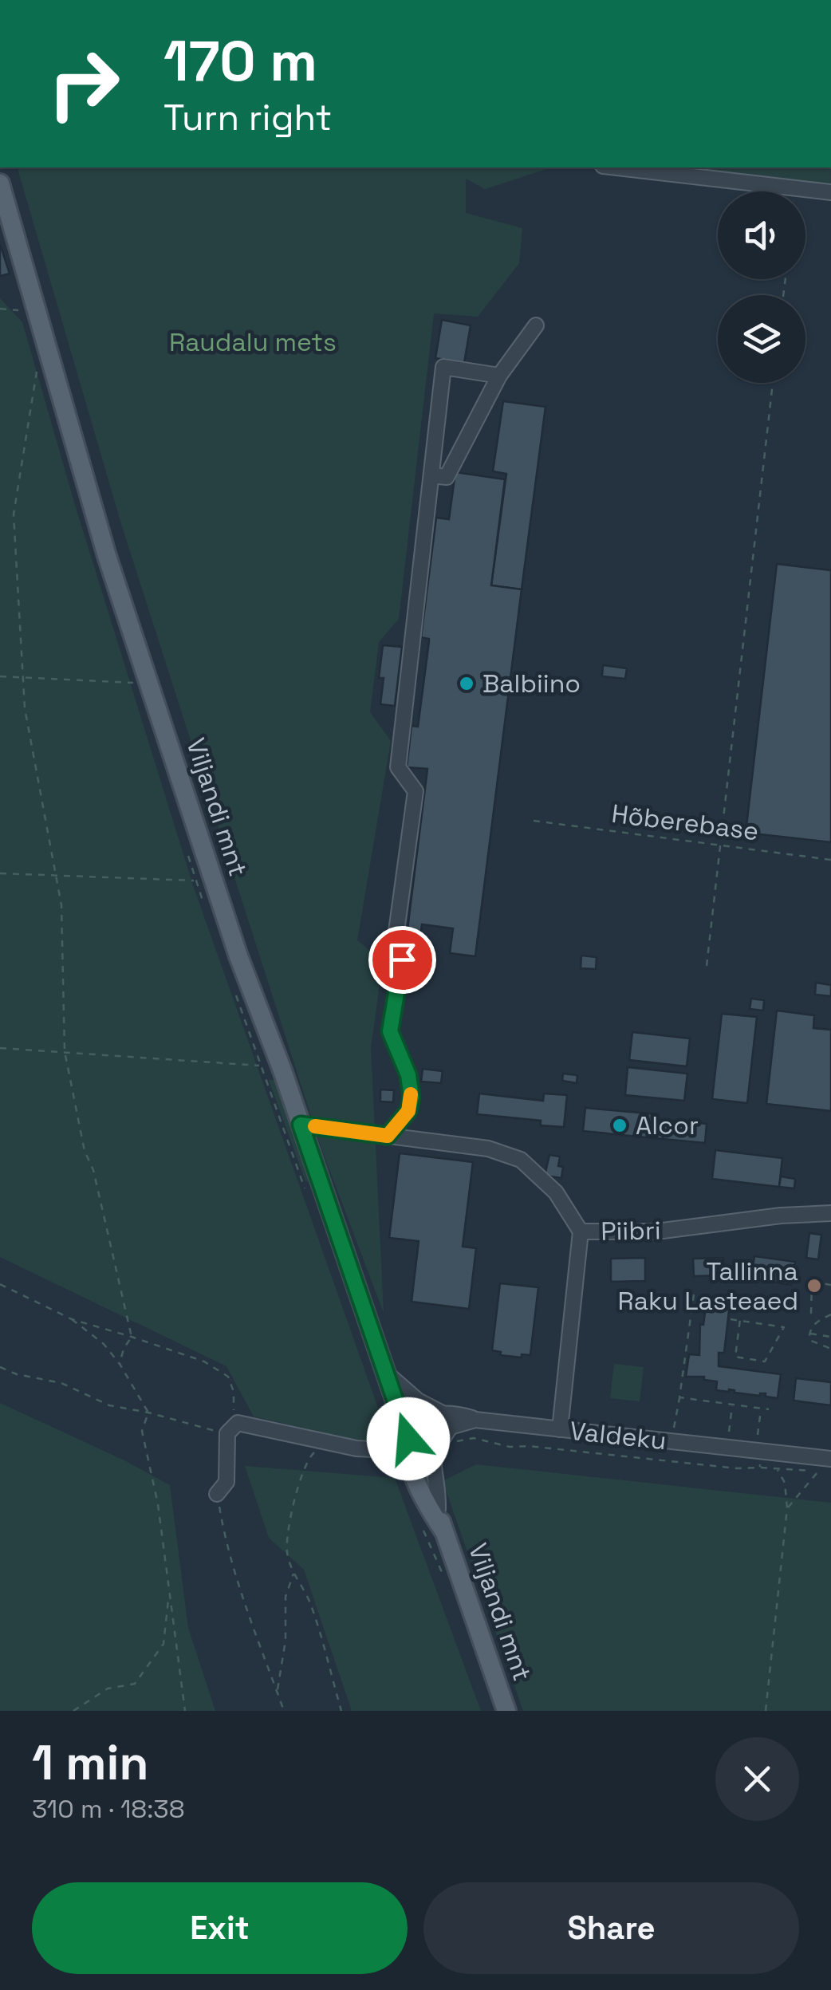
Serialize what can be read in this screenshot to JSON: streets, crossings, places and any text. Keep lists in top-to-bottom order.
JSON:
{
  "streets": {
    "main road": ["Viljandi mnt"],
    "street": ["Piibri", "Valdeku"],
    "path": ["Hõberebase"]
  },
  "crossings": [
    ["Viljandi mnt", "Valdeku"],
    ["Piibri", "Valdeku"]
  ],
  "parks": ["Raudalu mets"],
  "places": ["Balbiino", "Alcor", "Tallinna Raku Lasteaed"],
  "page": {
    "turn": ["170 m", "Turn right"],
    "heading": ["1 min", "310 m · 18:38"],
    "buttons": ["Exit", "Share"]
  }
}
